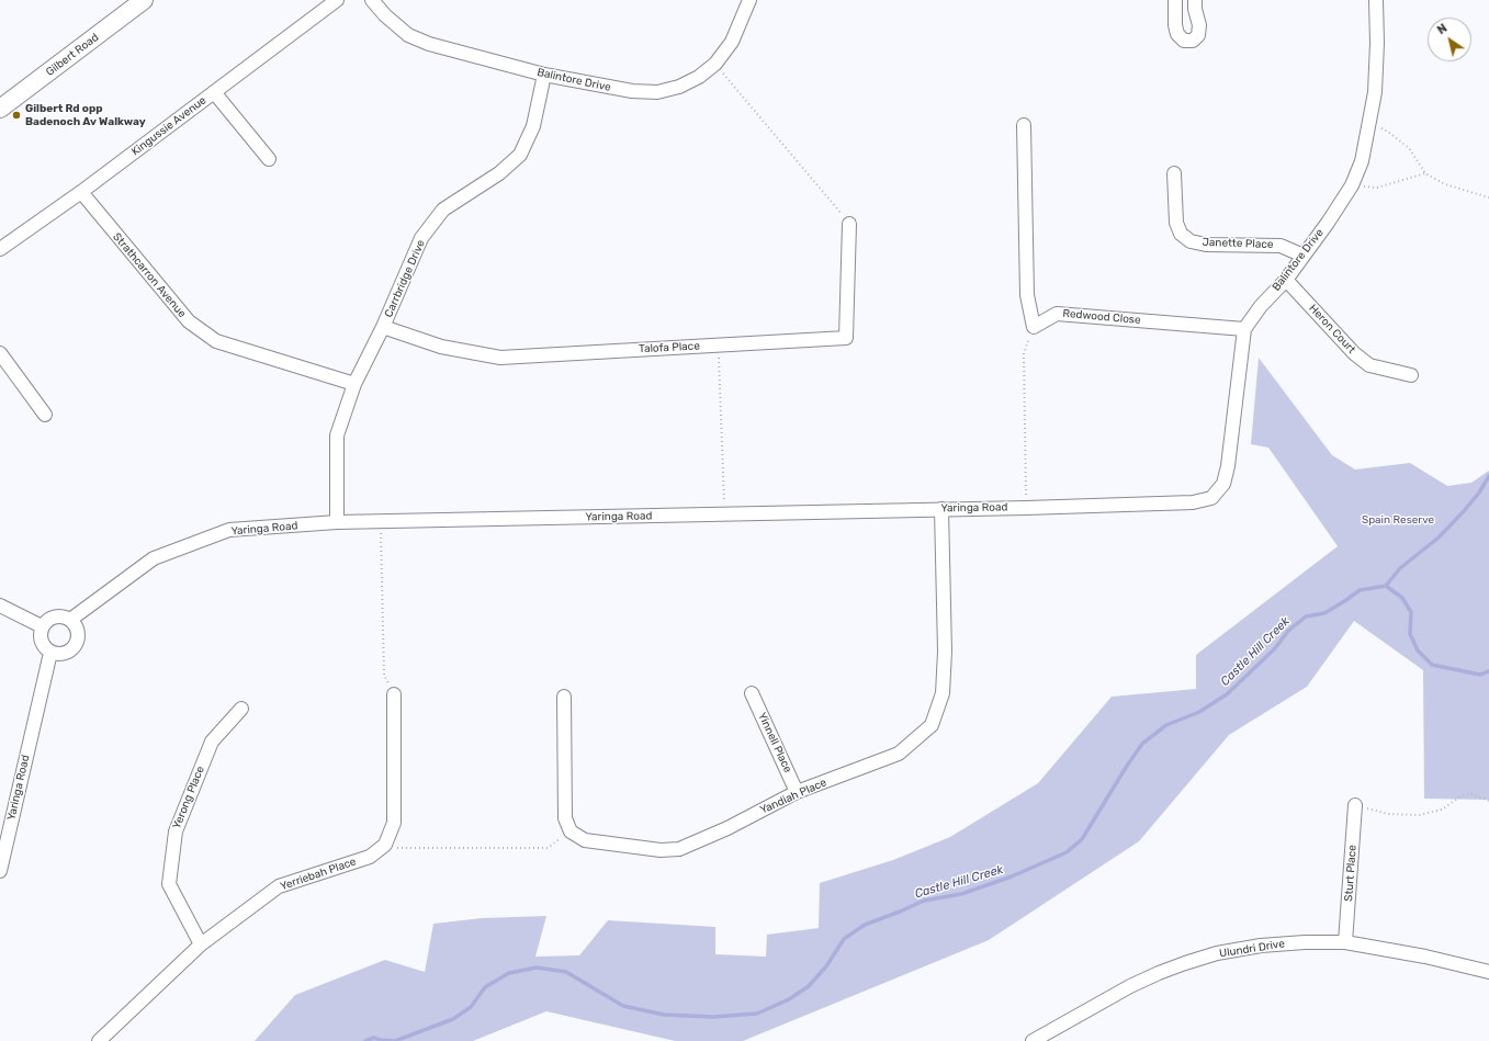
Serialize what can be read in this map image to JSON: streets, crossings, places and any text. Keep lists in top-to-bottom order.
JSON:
{
  "streets": {
    "main road": ["Gilbert Road"],
    "street": [
      "Balintore Drive",
      "Kingussie Avenue",
      "Janette Place",
      "Strathcarron Avenue",
      "Carrbridge Drive",
      "Redwood Close",
      "Heron Court",
      "Talofa Place",
      "Yaringa Road",
      "Yinnell Place",
      "Yandiah Place",
      "Yerong Place",
      "Sturt Place",
      "Yerriebah Place",
      "Ulundri Drive"
    ]
  },
  "crossings": [
    ["Balintore Drive", "Janette Place"],
    ["Balintore Drive", "Carrbridge Drive"],
    ["Balintore Drive", "Redwood Close"],
    ["Balintore Drive", "Heron Court"],
    ["Balintore Drive", "Yaringa Road"],
    ["Kingussie Avenue", "Strathcarron Avenue"],
    ["Strathcarron Avenue", "Carrbridge Drive"],
    ["Carrbridge Drive", "Talofa Place"],
    ["Carrbridge Drive", "Yaringa Road"],
    ["Yaringa Road", "Yandiah Place"],
    ["Yinnell Place", "Yandiah Place"],
    ["Yerong Place", "Yerriebah Place"],
    ["Sturt Place", "Ulundri Drive"]
  ],
  "water": ["Castle Hill Creek"],
  "parks": ["Spain Reserve"],
  "places": ["Gilbert Rd opp Badenoch Av Walkway"],
  "north": "top left"
}
